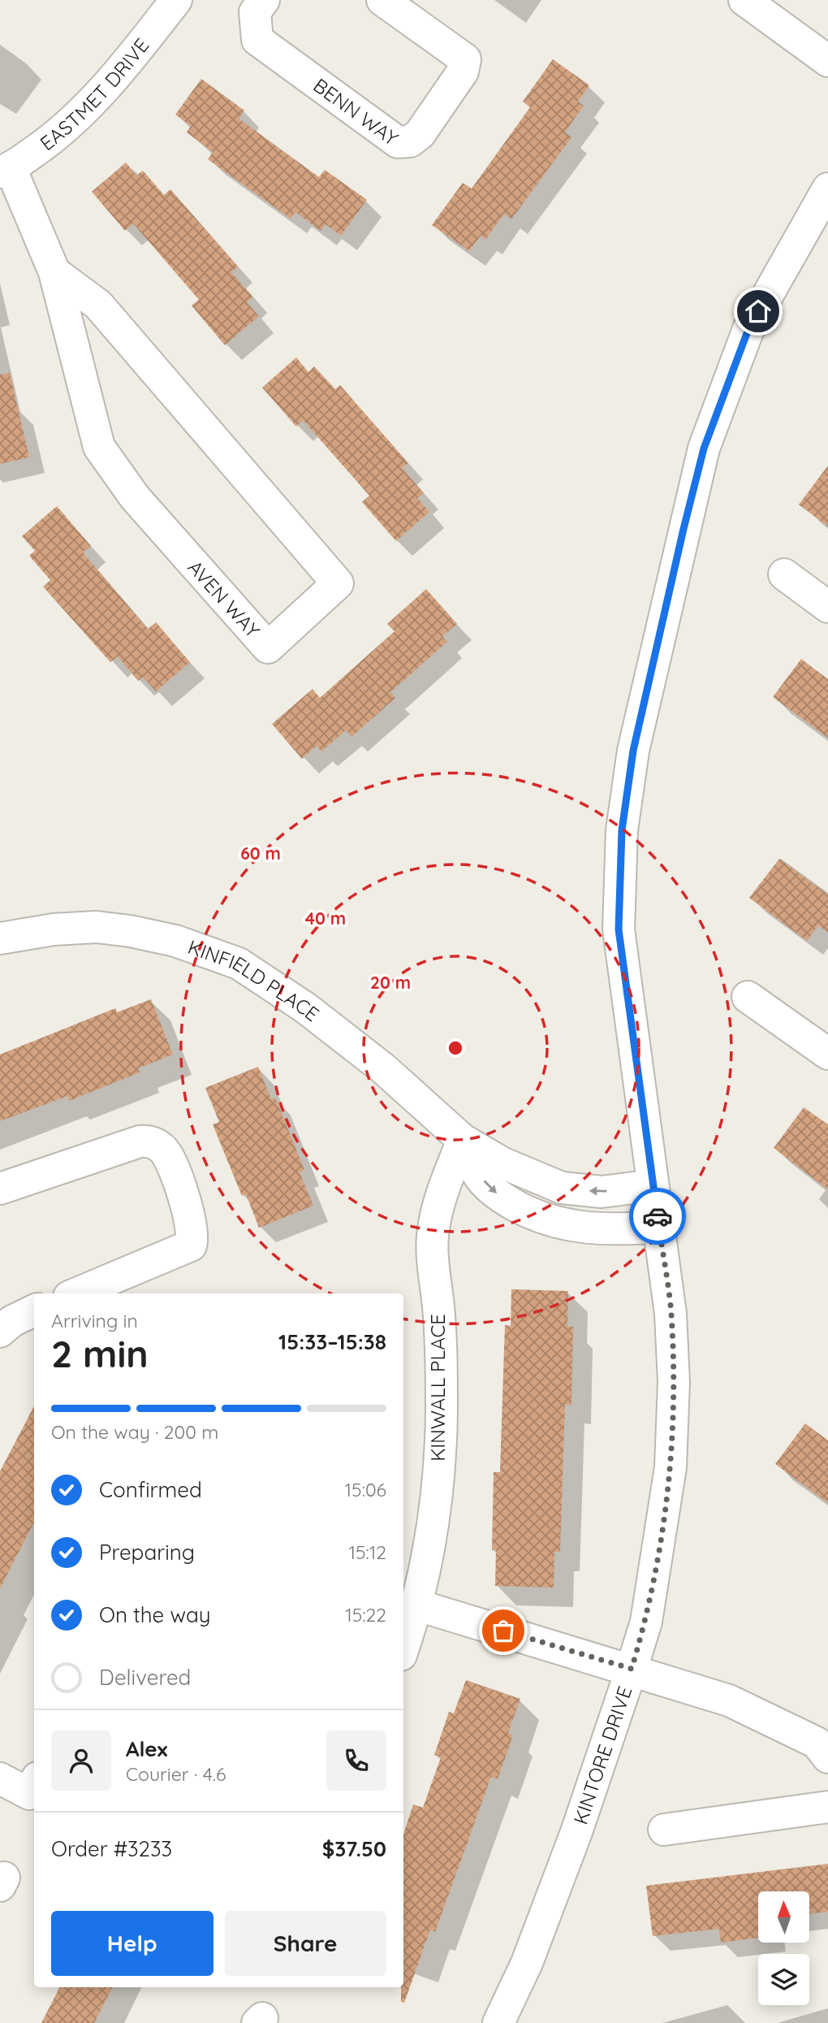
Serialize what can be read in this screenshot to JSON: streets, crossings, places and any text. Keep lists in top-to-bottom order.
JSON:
{
  "streets": {
    "street": [
      "EASTMET DRIVE",
      "BENN WAY",
      "AVEN WAY",
      "KINFIELD PLACE",
      "KINWALL PLACE",
      "KINTORE DRIVE"
    ]
  },
  "crossings": [
    ["EASTMET DRIVE", "AVEN WAY"],
    ["KINFIELD PLACE", "KINWALL PLACE"],
    ["KINFIELD PLACE", "KINTORE DRIVE"]
  ],
  "north": "top",
  "page": {
    "heading": ["2 min", "Arriving in", "15:33–15:38"],
    "panel": [
      "Alex",
      "Courier · 4.6",
      "Order #3233",
      "$37.50"
    ],
    "bar": "On the way · 200 m",
    "list": [
      ["Confirmed", "15:06"],
      ["Preparing", "15:12"],
      ["On the way", "15:22"],
      "Delivered"
    ],
    "buttons": ["Help", "Share"]
  },
  "rings": ["60 m", "40 m", "20 m"]
}
